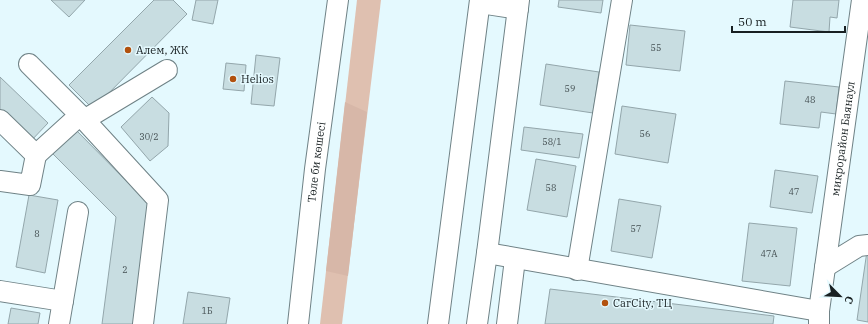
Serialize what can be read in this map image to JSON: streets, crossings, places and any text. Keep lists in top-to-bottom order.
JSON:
{
  "streets": {
    "street": ["микрорайон Баянаул", "Төле би көшесі"]
  },
  "places": ["Алем, ЖК", "Helios", "CarCity, ТЦ"],
  "house_numbers": [
    "55",
    "59",
    "48",
    "56",
    "30/2",
    "58/1",
    "58",
    "47",
    "57",
    "8",
    "47А",
    "2",
    "1Б"
  ],
  "scale_bar": "50 m",
  "north": "bottom right"
}
